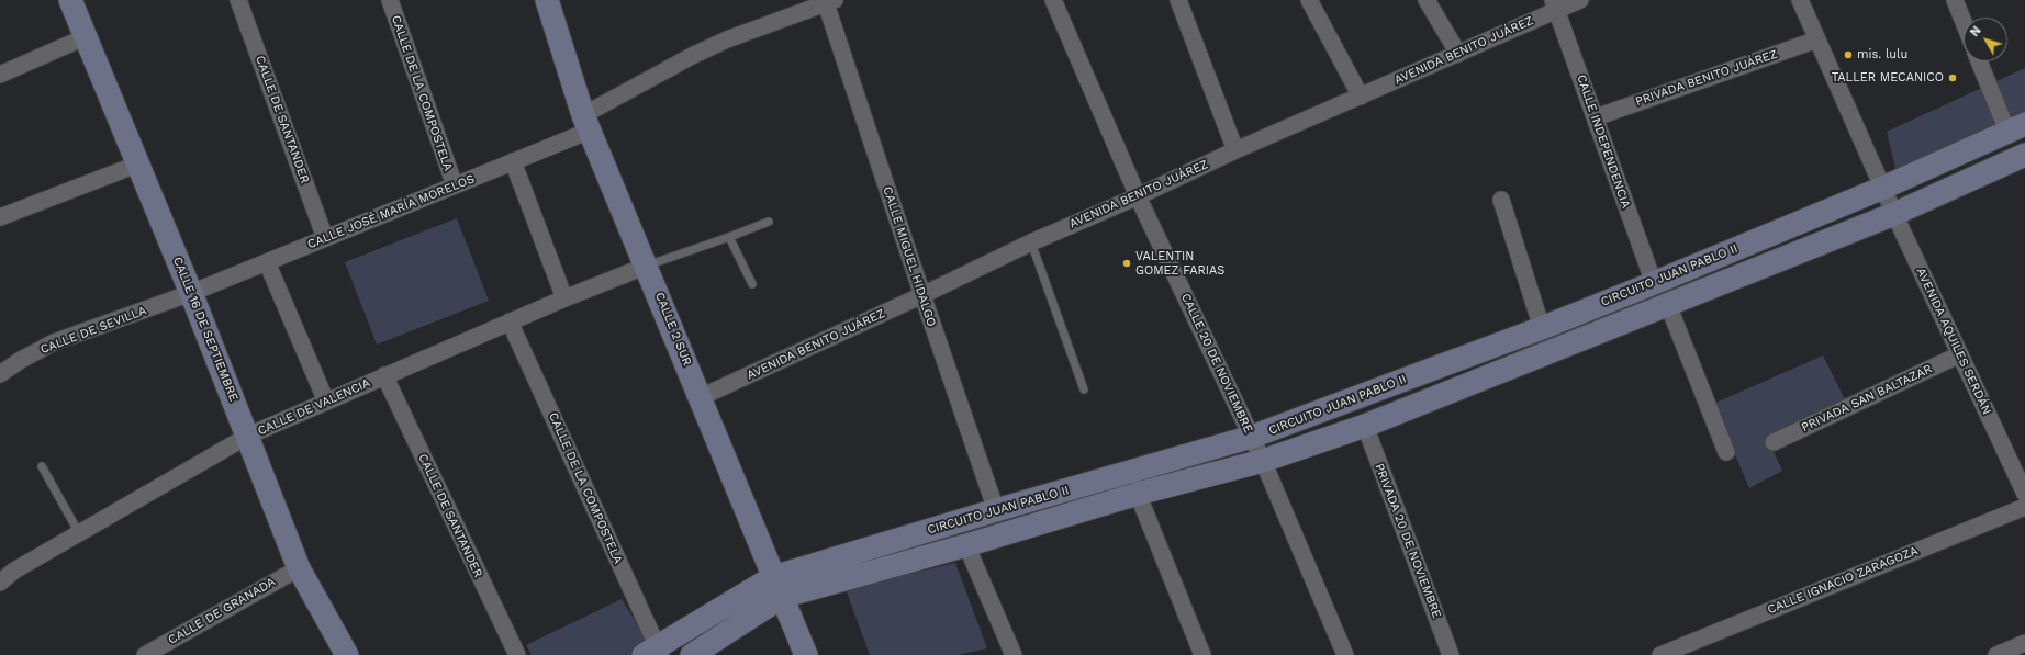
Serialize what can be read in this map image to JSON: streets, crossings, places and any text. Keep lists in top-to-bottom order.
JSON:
{
  "streets": {
    "main road": ["CIRCUITO JUAN PABLO II", "CALLE 16 DE SEPTIEMBRE", "CALLE 2 SUR"],
    "street": [
      "AVENIDA BENITO JUÁREZ",
      "PRIVADA BENITO JUÁREZ",
      "CALLE DE LA COMPOSTELA",
      "CALLE DE SANTANDER",
      "CALLE INDEPENDENCIA",
      "CALLE JOSÉ MARÍA MORELOS",
      "CALLE MIGUEL HIDALGO",
      "CALLE DE SEVILLA",
      "AVENIDA AQUILES SERDÁN",
      "CALLE 20 DE NOVIEMBRE",
      "PRIVADA SAN BALTAZAR",
      "CALLE DE VALENCIA",
      "PRIVADA 20 DE NOVIEMBRE",
      "CALLE IGNACIO ZARAGOZA",
      "CALLE DE GRANADA"
    ]
  },
  "crossings": [
    ["AVENIDA BENITO JUÁREZ", "CALLE INDEPENDENCIA"],
    ["AVENIDA BENITO JUÁREZ", "CALLE MIGUEL HIDALGO"],
    ["AVENIDA BENITO JUÁREZ", "CALLE 2 SUR"],
    ["AVENIDA BENITO JUÁREZ", "CALLE 20 DE NOVIEMBRE"],
    ["PRIVADA BENITO JUÁREZ", "CALLE INDEPENDENCIA"],
    ["PRIVADA BENITO JUÁREZ", "AVENIDA AQUILES SERDÁN"],
    ["CALLE DE LA COMPOSTELA", "CALLE JOSÉ MARÍA MORELOS"],
    ["CALLE DE LA COMPOSTELA", "CIRCUITO JUAN PABLO II"],
    ["CALLE DE LA COMPOSTELA", "CALLE DE VALENCIA"],
    ["CALLE DE SANTANDER", "CALLE JOSÉ MARÍA MORELOS"],
    ["CALLE DE SANTANDER", "CALLE DE VALENCIA"],
    ["CALLE INDEPENDENCIA", "CIRCUITO JUAN PABLO II"],
    ["CALLE JOSÉ MARÍA MORELOS", "CALLE MIGUEL HIDALGO"],
    ["CALLE JOSÉ MARÍA MORELOS", "CALLE 16 DE SEPTIEMBRE"],
    ["CALLE JOSÉ MARÍA MORELOS", "CALLE 2 SUR"],
    ["CALLE JOSÉ MARÍA MORELOS", "CALLE DE SEVILLA"],
    ["CALLE MIGUEL HIDALGO", "CIRCUITO JUAN PABLO II"],
    ["CIRCUITO JUAN PABLO II", "CALLE 2 SUR"],
    ["CIRCUITO JUAN PABLO II", "AVENIDA AQUILES SERDÁN"],
    ["CIRCUITO JUAN PABLO II", "CALLE 20 DE NOVIEMBRE"],
    ["CIRCUITO JUAN PABLO II", "PRIVADA 20 DE NOVIEMBRE"],
    ["CALLE 16 DE SEPTIEMBRE", "CALLE DE SEVILLA"],
    ["CALLE 16 DE SEPTIEMBRE", "CALLE DE VALENCIA"],
    ["CALLE 16 DE SEPTIEMBRE", "CALLE DE GRANADA"],
    ["CALLE 2 SUR", "CALLE DE VALENCIA"],
    ["AVENIDA AQUILES SERDÁN", "PRIVADA SAN BALTAZAR"]
  ],
  "places": ["mis. lulu", "TALLER MECANICO", "VALENTIN GOMEZ FARIAS"],
  "north": "top left"
}
